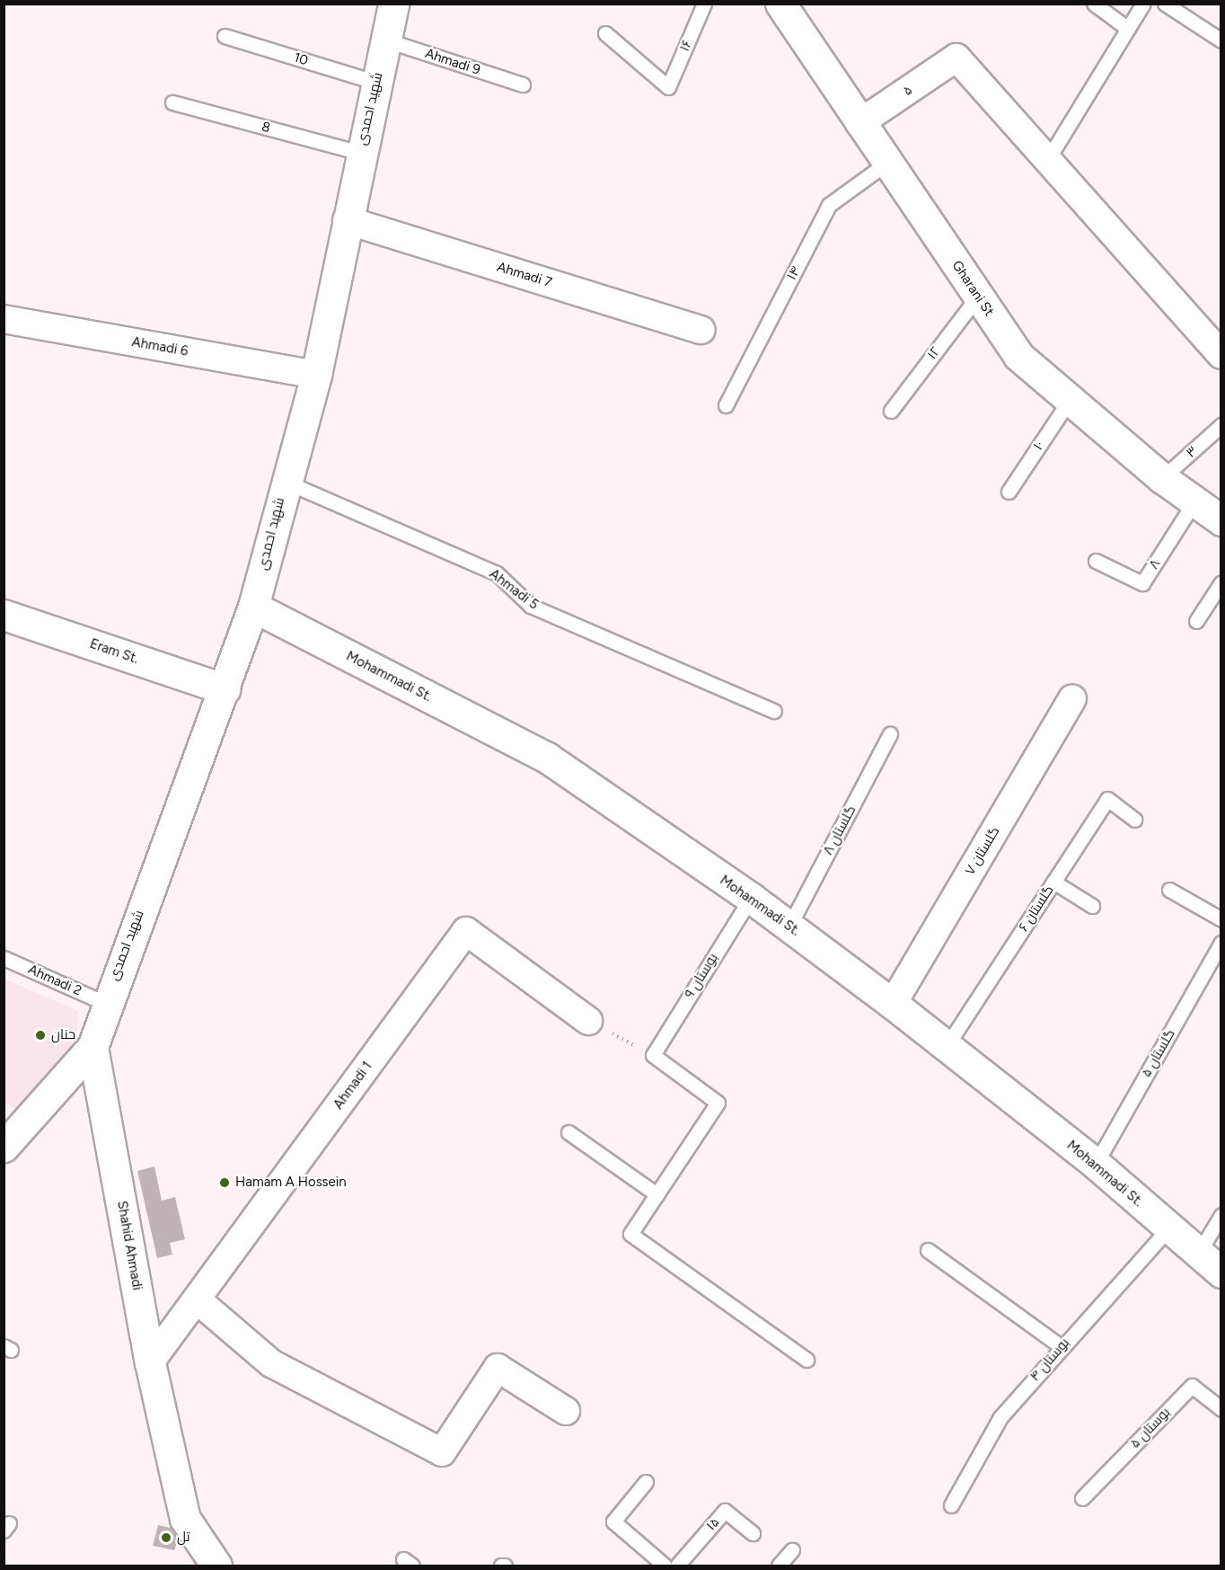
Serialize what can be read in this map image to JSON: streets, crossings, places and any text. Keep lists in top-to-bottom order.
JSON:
{
  "streets": {
    "street": [
      "۵",
      "شهید احمدی",
      "Ahmadi 7",
      "Gharani St",
      "Ahmadi 6",
      "Eram St.",
      "Mohammadi St.",
      "گلستان ۷",
      "Ahmadi 1",
      "Shahid Ahmadi"
    ],
    "lane": [
      "۱۶",
      "10",
      "Ahmadi 9",
      "8",
      "۱۴",
      "۱۲",
      "۱۰",
      "۳",
      "۸",
      "Ahmadi 5",
      "گلستان ۸",
      "گلستان ۶",
      "بوستان ۹",
      "Ahmadi 2",
      "گلستان ۵",
      "بوستان ۴",
      "بوستان ۵",
      "۱۵"
    ]
  },
  "crossings": [
    ["10", "شهید احمدی"],
    ["Ahmadi 9", "شهید احمدی"],
    ["۵", "Gharani St"],
    ["شهید احمدی", "8"],
    ["شهید احمدی", "Ahmadi 7"],
    ["شهید احمدی", "Ahmadi 6"],
    ["شهید احمدی", "Ahmadi 5"],
    ["شهید احمدی", "Eram St."],
    ["شهید احمدی", "Mohammadi St."],
    ["شهید احمدی", "Ahmadi 2"],
    ["شهید احمدی", "Shahid Ahmadi"],
    ["۱۴", "Gharani St"],
    ["Gharani St", "۱۲"],
    ["Gharani St", "۱۰"],
    ["Gharani St", "۳"],
    ["Gharani St", "۸"],
    ["Mohammadi St.", "گلستان ۸"],
    ["Mohammadi St.", "گلستان ۷"],
    ["Mohammadi St.", "گلستان ۶"],
    ["Mohammadi St.", "بوستان ۹"],
    ["Mohammadi St.", "گلستان ۵"],
    ["Mohammadi St.", "بوستان ۴"],
    ["Ahmadi 1", "Shahid Ahmadi"]
  ],
  "places": ["حنان", "Hamam A Hossein", "تل"]
}
